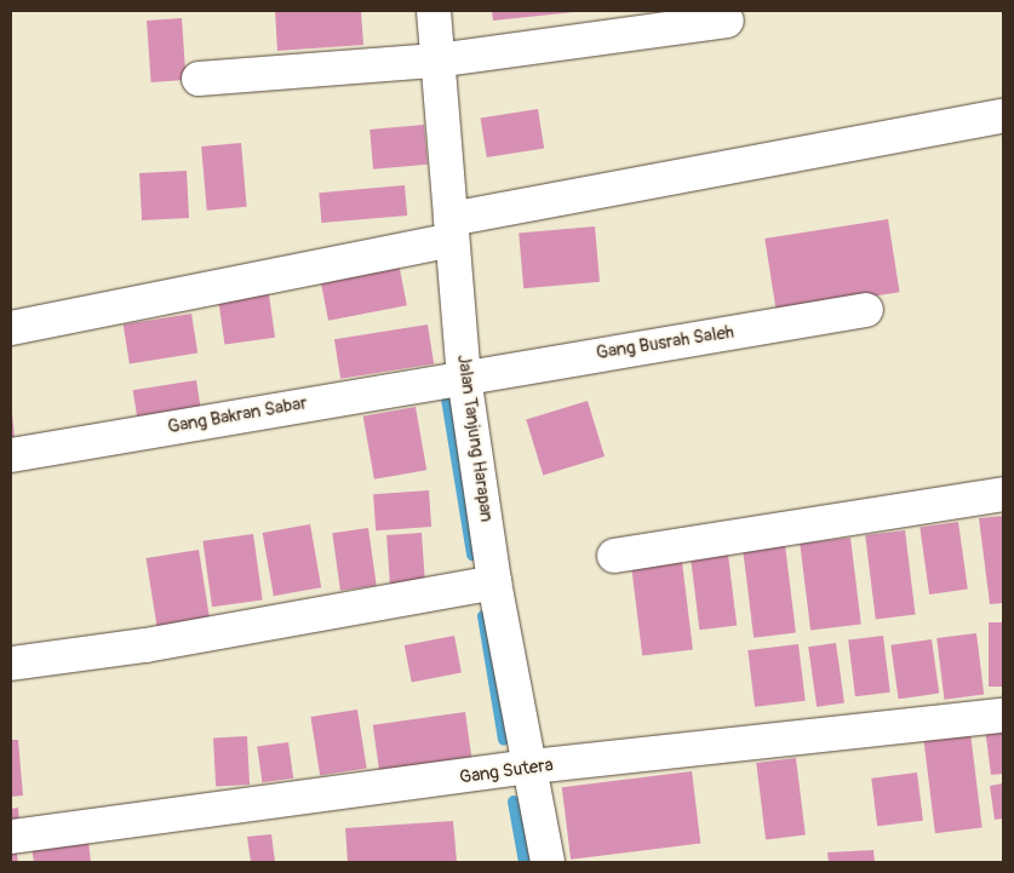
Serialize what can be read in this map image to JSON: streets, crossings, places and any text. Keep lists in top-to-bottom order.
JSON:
{
  "streets": {
    "street": [
      "Gang Busrah Saleh",
      "Gang Bakran Sabar",
      "Jalan Tanjung Harapan",
      "Gang Sutera"
    ]
  },
  "crossings": [
    ["Gang Busrah Saleh", "Gang Bakran Sabar"],
    ["Gang Busrah Saleh", "Jalan Tanjung Harapan"],
    ["Gang Bakran Sabar", "Jalan Tanjung Harapan"],
    ["Jalan Tanjung Harapan", "Gang Sutera"]
  ]
}
